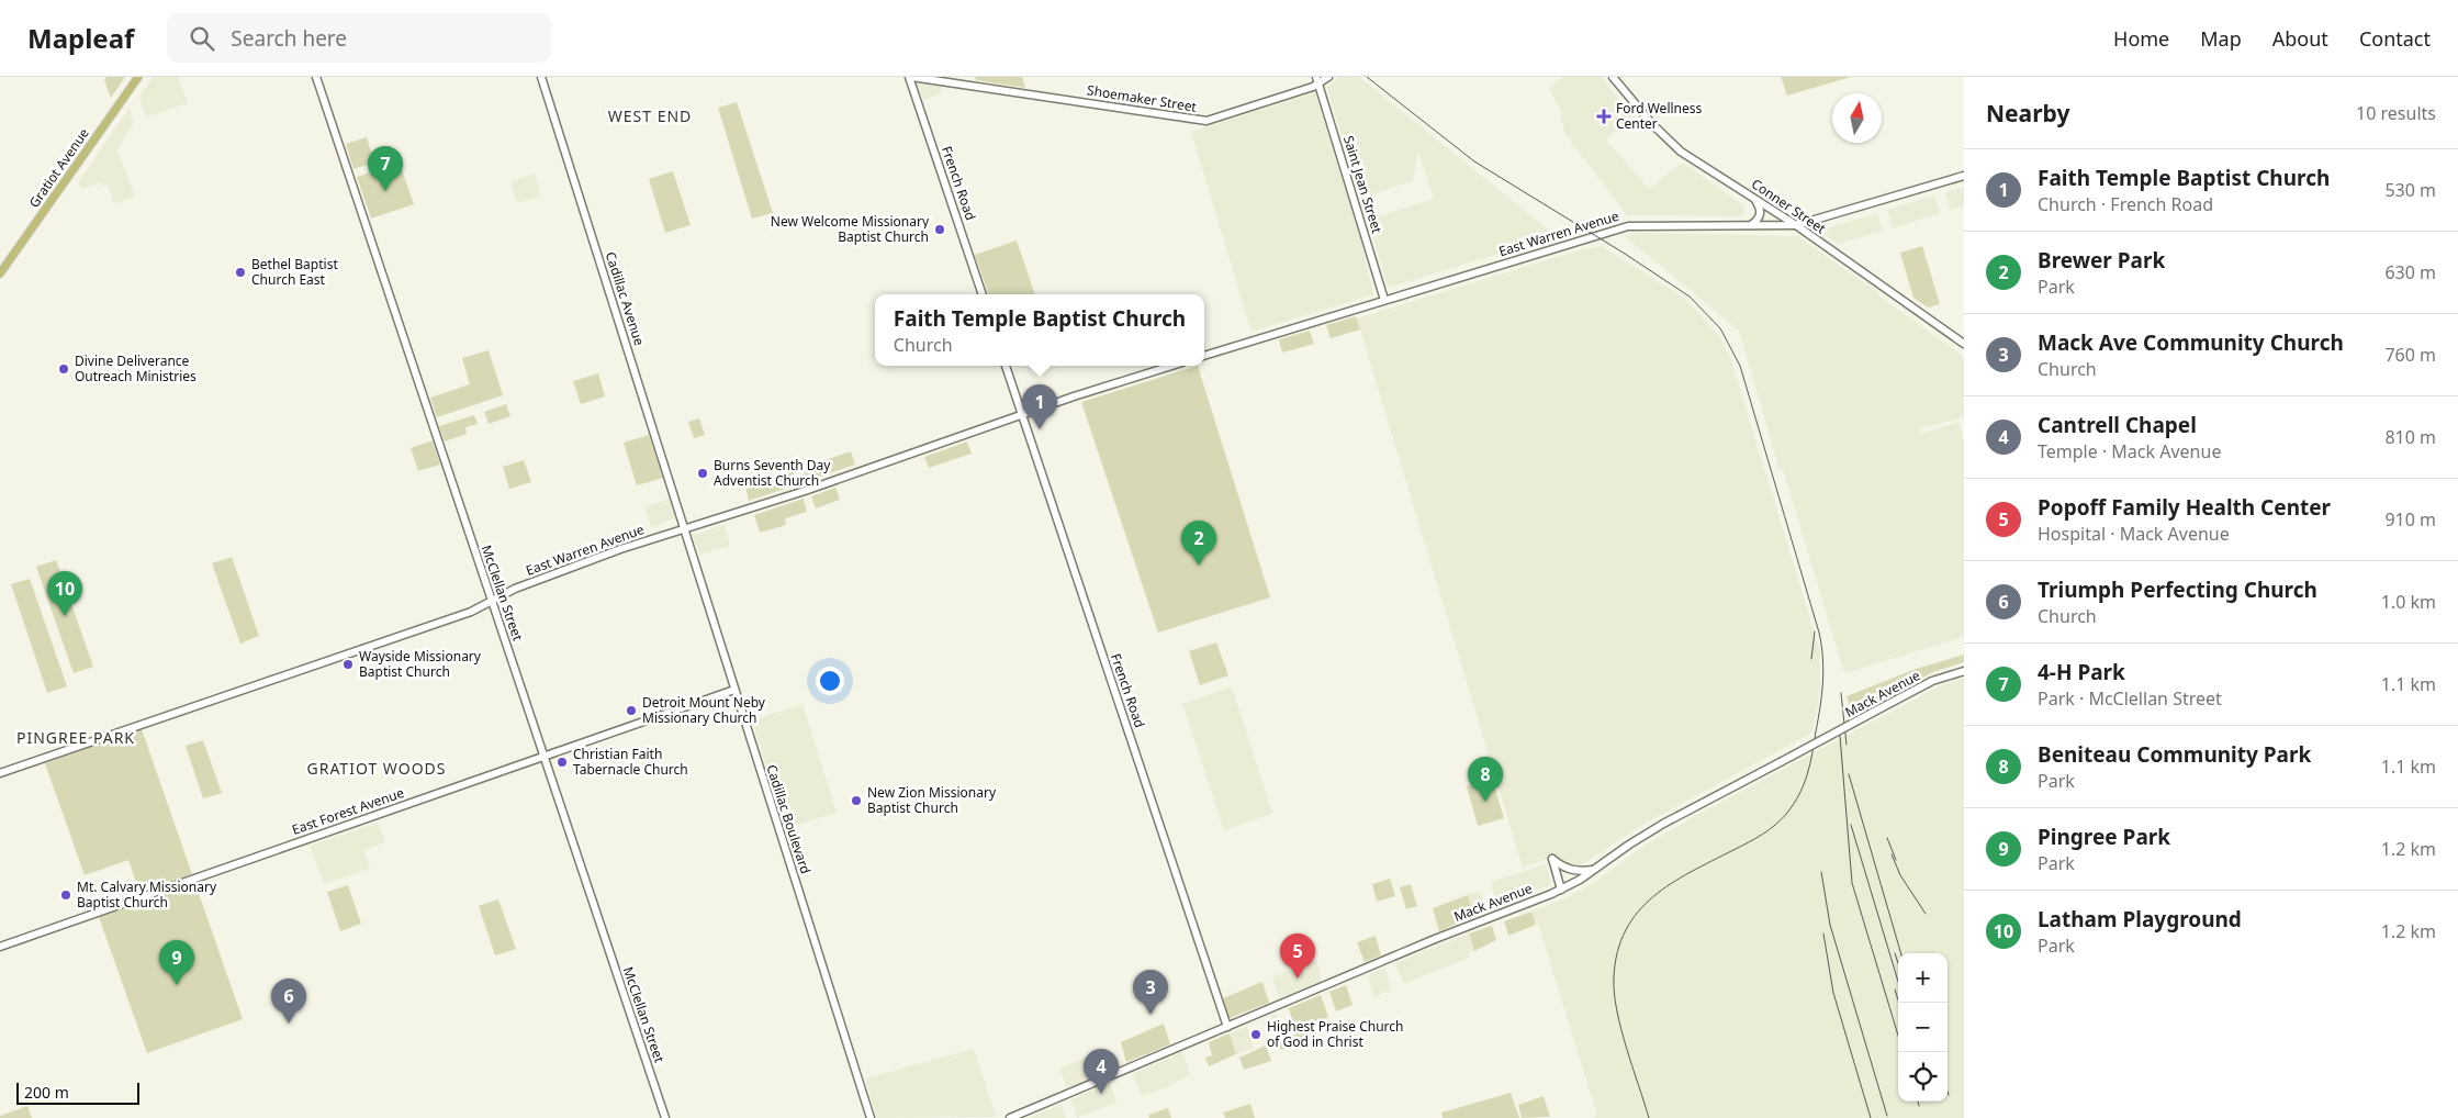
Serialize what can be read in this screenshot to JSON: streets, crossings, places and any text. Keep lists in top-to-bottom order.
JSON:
{
  "streets": {
    "main road": [
      "Shoemaker Street",
      "Gratiot Avenue",
      "French Road",
      "Saint Jean Street",
      "Conner Street",
      "East Warren Avenue",
      "Cadillac Avenue",
      "McClellan Street",
      "Mack Avenue",
      "East Forest Avenue",
      "Cadillac Boulevard"
    ]
  },
  "crossings": [
    ["Shoemaker Street", "French Road"],
    ["Shoemaker Street", "Saint Jean Street"],
    ["French Road", "East Warren Avenue"],
    ["French Road", "Mack Avenue"],
    ["Saint Jean Street", "East Warren Avenue"],
    ["Conner Street", "East Warren Avenue"],
    ["East Warren Avenue", "Cadillac Avenue"],
    ["East Warren Avenue", "McClellan Street"],
    ["East Warren Avenue", "Cadillac Boulevard"],
    ["Cadillac Avenue", "Cadillac Boulevard"],
    ["McClellan Street", "East Forest Avenue"],
    ["East Forest Avenue", "Cadillac Boulevard"]
  ],
  "districts": ["WEST END", "PINGREE PARK", "GRATIOT WOODS"],
  "places": {
    "health": ["Ford Wellness Center"],
    "other": [
      "New Welcome Missionary Baptist Church",
      "Bethel Baptist Church East",
      "Divine Deliverance Outreach Ministries",
      "Burns Seventh Day Adventist Church",
      "Wayside Missionary Baptist Church",
      "Detroit Mount Neby Missionary Church",
      "Christian Faith Tabernacle Church",
      "New Zion Missionary Baptist Church",
      "Mt. Calvary Missionary Baptist Church",
      "Highest Praise Church of God in Christ"
    ]
  },
  "scale_bar": "200 m",
  "north": "top",
  "page": {
    "header": "Mapleaf",
    "search": "Search here",
    "nav": [
      "Home",
      "Map",
      "About",
      "Contact"
    ],
    "heading": ["Nearby", "10 results"],
    "pins": [
      "7",
      "1",
      "2",
      "10",
      "8",
      "5",
      "9",
      "3",
      "6",
      "4"
    ],
    "list": [
      {
        "mark": "1",
        "name": "Faith Temple Baptist Church",
        "note": "Church · French Road",
        "value": "530 m"
      },
      {
        "mark": "2",
        "name": "Brewer Park",
        "note": "Park",
        "value": "630 m"
      },
      {
        "mark": "3",
        "name": "Mack Ave Community Church",
        "note": "Church",
        "value": "760 m"
      },
      {
        "mark": "4",
        "name": "Cantrell Chapel",
        "note": "Temple · Mack Avenue",
        "value": "810 m"
      },
      {
        "mark": "5",
        "name": "Popoff Family Health Center",
        "note": "Hospital · Mack Avenue",
        "value": "910 m"
      },
      {
        "mark": "6",
        "name": "Triumph Perfecting Church",
        "note": "Church",
        "value": "1.0 km"
      },
      {
        "mark": "7",
        "name": "4-H Park",
        "note": "Park · McClellan Street",
        "value": "1.1 km"
      },
      {
        "mark": "8",
        "name": "Beniteau Community Park",
        "note": "Park",
        "value": "1.1 km"
      },
      {
        "mark": "9",
        "name": "Pingree Park",
        "note": "Park",
        "value": "1.2 km"
      },
      {
        "mark": "10",
        "name": "Latham Playground",
        "note": "Park",
        "value": "1.2 km"
      }
    ],
    "popup": ["Faith Temple Baptist Church", "Church"],
    "map_buttons": ["+", "−"],
    "scale": "200 m"
  }
}
